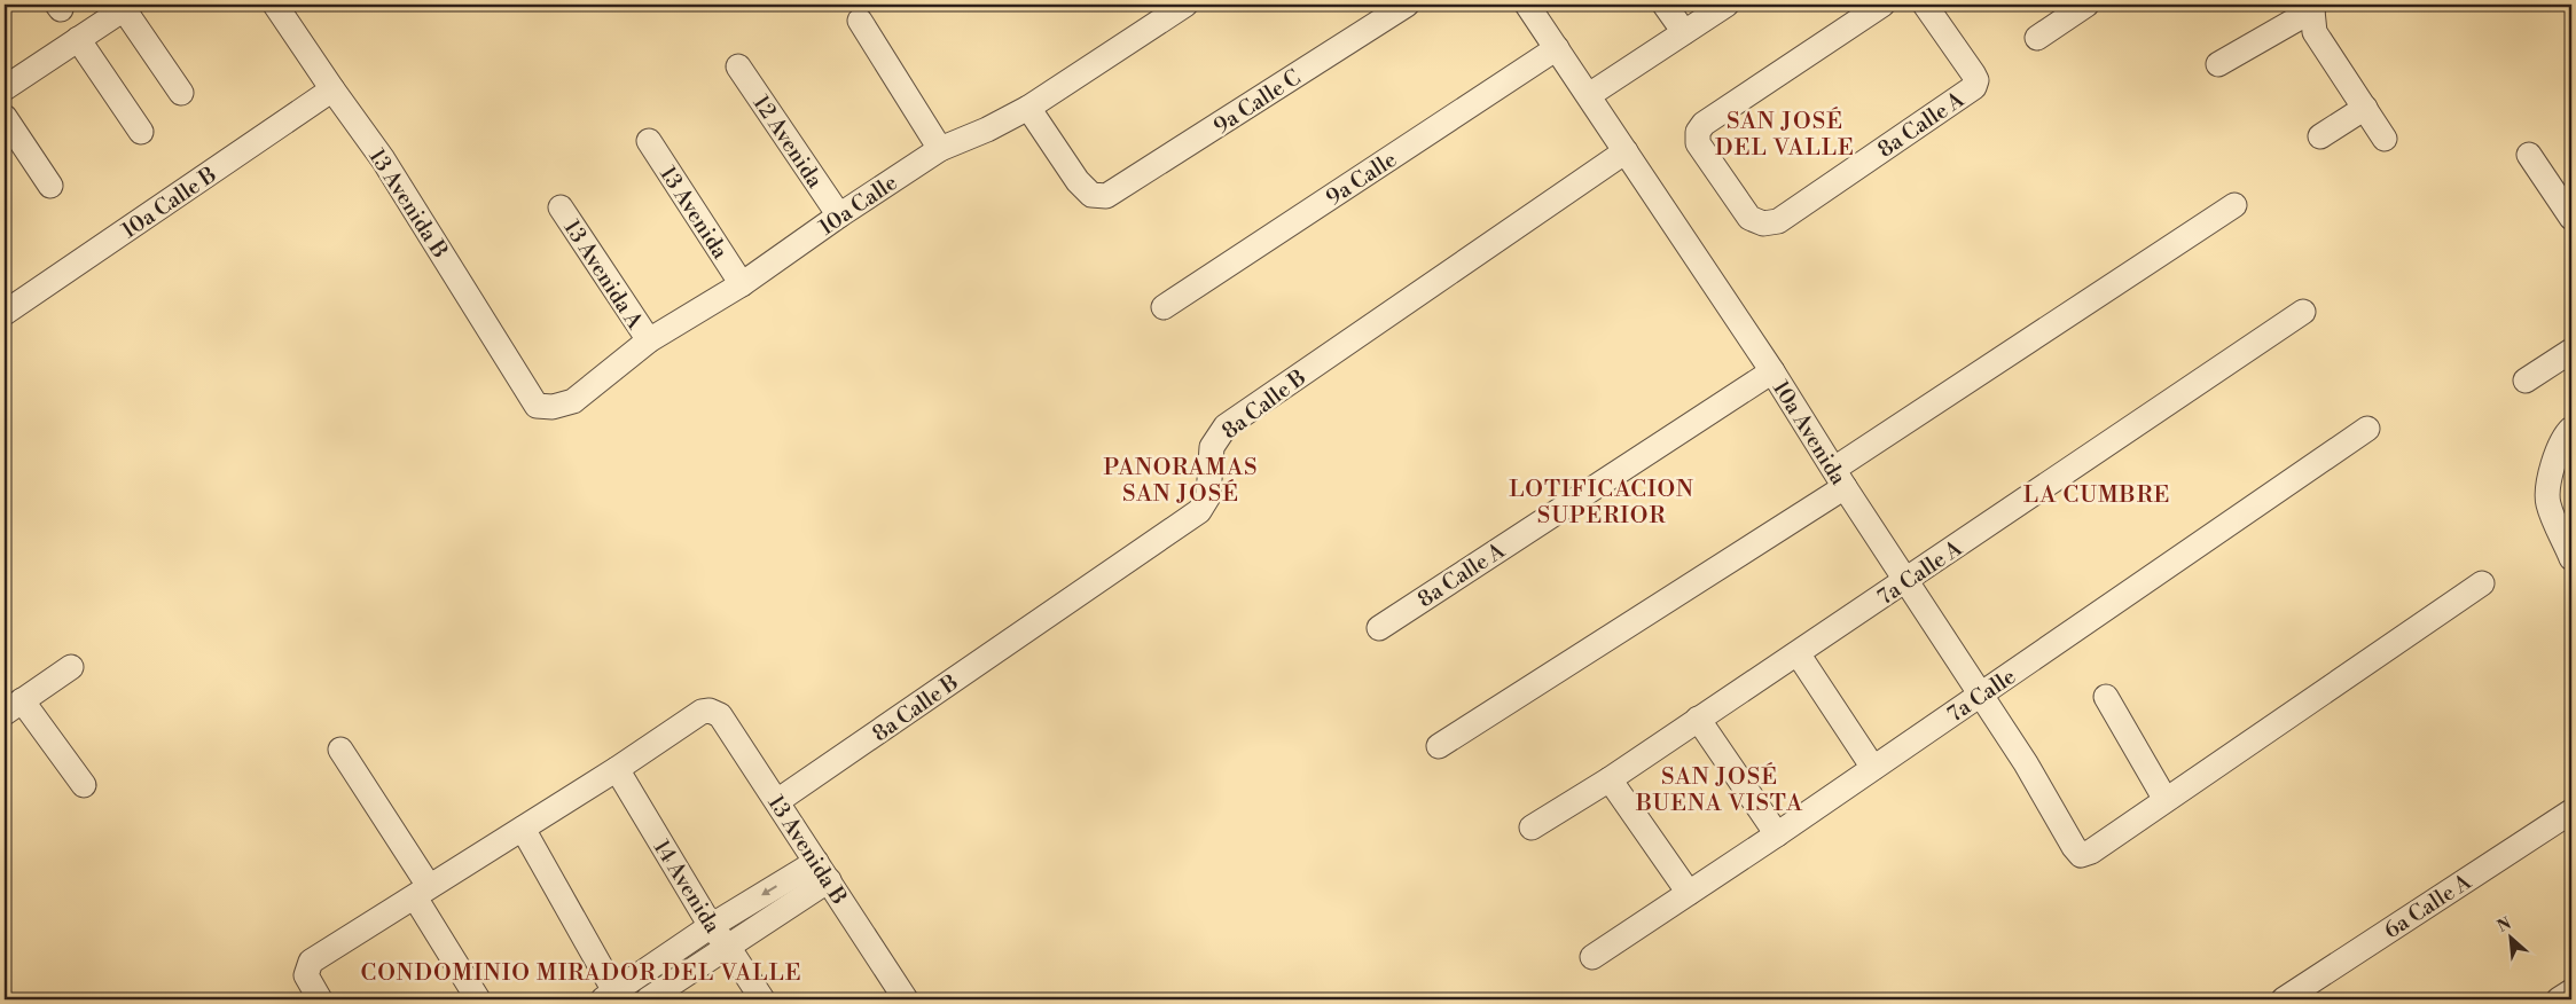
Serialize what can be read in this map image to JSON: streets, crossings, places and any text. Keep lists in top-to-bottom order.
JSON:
{
  "streets": {
    "street": [
      "9a Calle C",
      "8a Calle A",
      "12 Avenida",
      "9a Calle",
      "10a Calle B",
      "13 Avenida B",
      "10a Calle",
      "13 Avenida",
      "13 Avenida A",
      "8a Calle B",
      "10a Avenida",
      "7a Calle A",
      "7a Calle",
      "14 Avenida",
      "6a Calle A"
    ]
  },
  "crossings": [
    ["9a Calle C", "10a Calle"],
    ["8a Calle A", "10a Avenida"],
    ["12 Avenida", "10a Calle"],
    ["9a Calle", "10a Avenida"],
    ["10a Calle B", "13 Avenida B"],
    ["13 Avenida B", "10a Calle"],
    ["13 Avenida B", "8a Calle B"],
    ["13 Avenida B", "14 Avenida"],
    ["10a Calle", "13 Avenida"],
    ["10a Calle", "13 Avenida A"],
    ["8a Calle B", "10a Avenida"],
    ["10a Avenida", "7a Calle A"],
    ["10a Avenida", "7a Calle"]
  ],
  "districts": [
    "SAN JOSÉ DEL VALLE",
    "PANORAMAS SAN JOSÉ",
    "LOTIFICACION SUPERIOR",
    "LA CUMBRE",
    "SAN JOSÉ BUENA VISTA",
    "CONDOMINIO MIRADOR DEL VALLE"
  ],
  "north": "top left"
}
